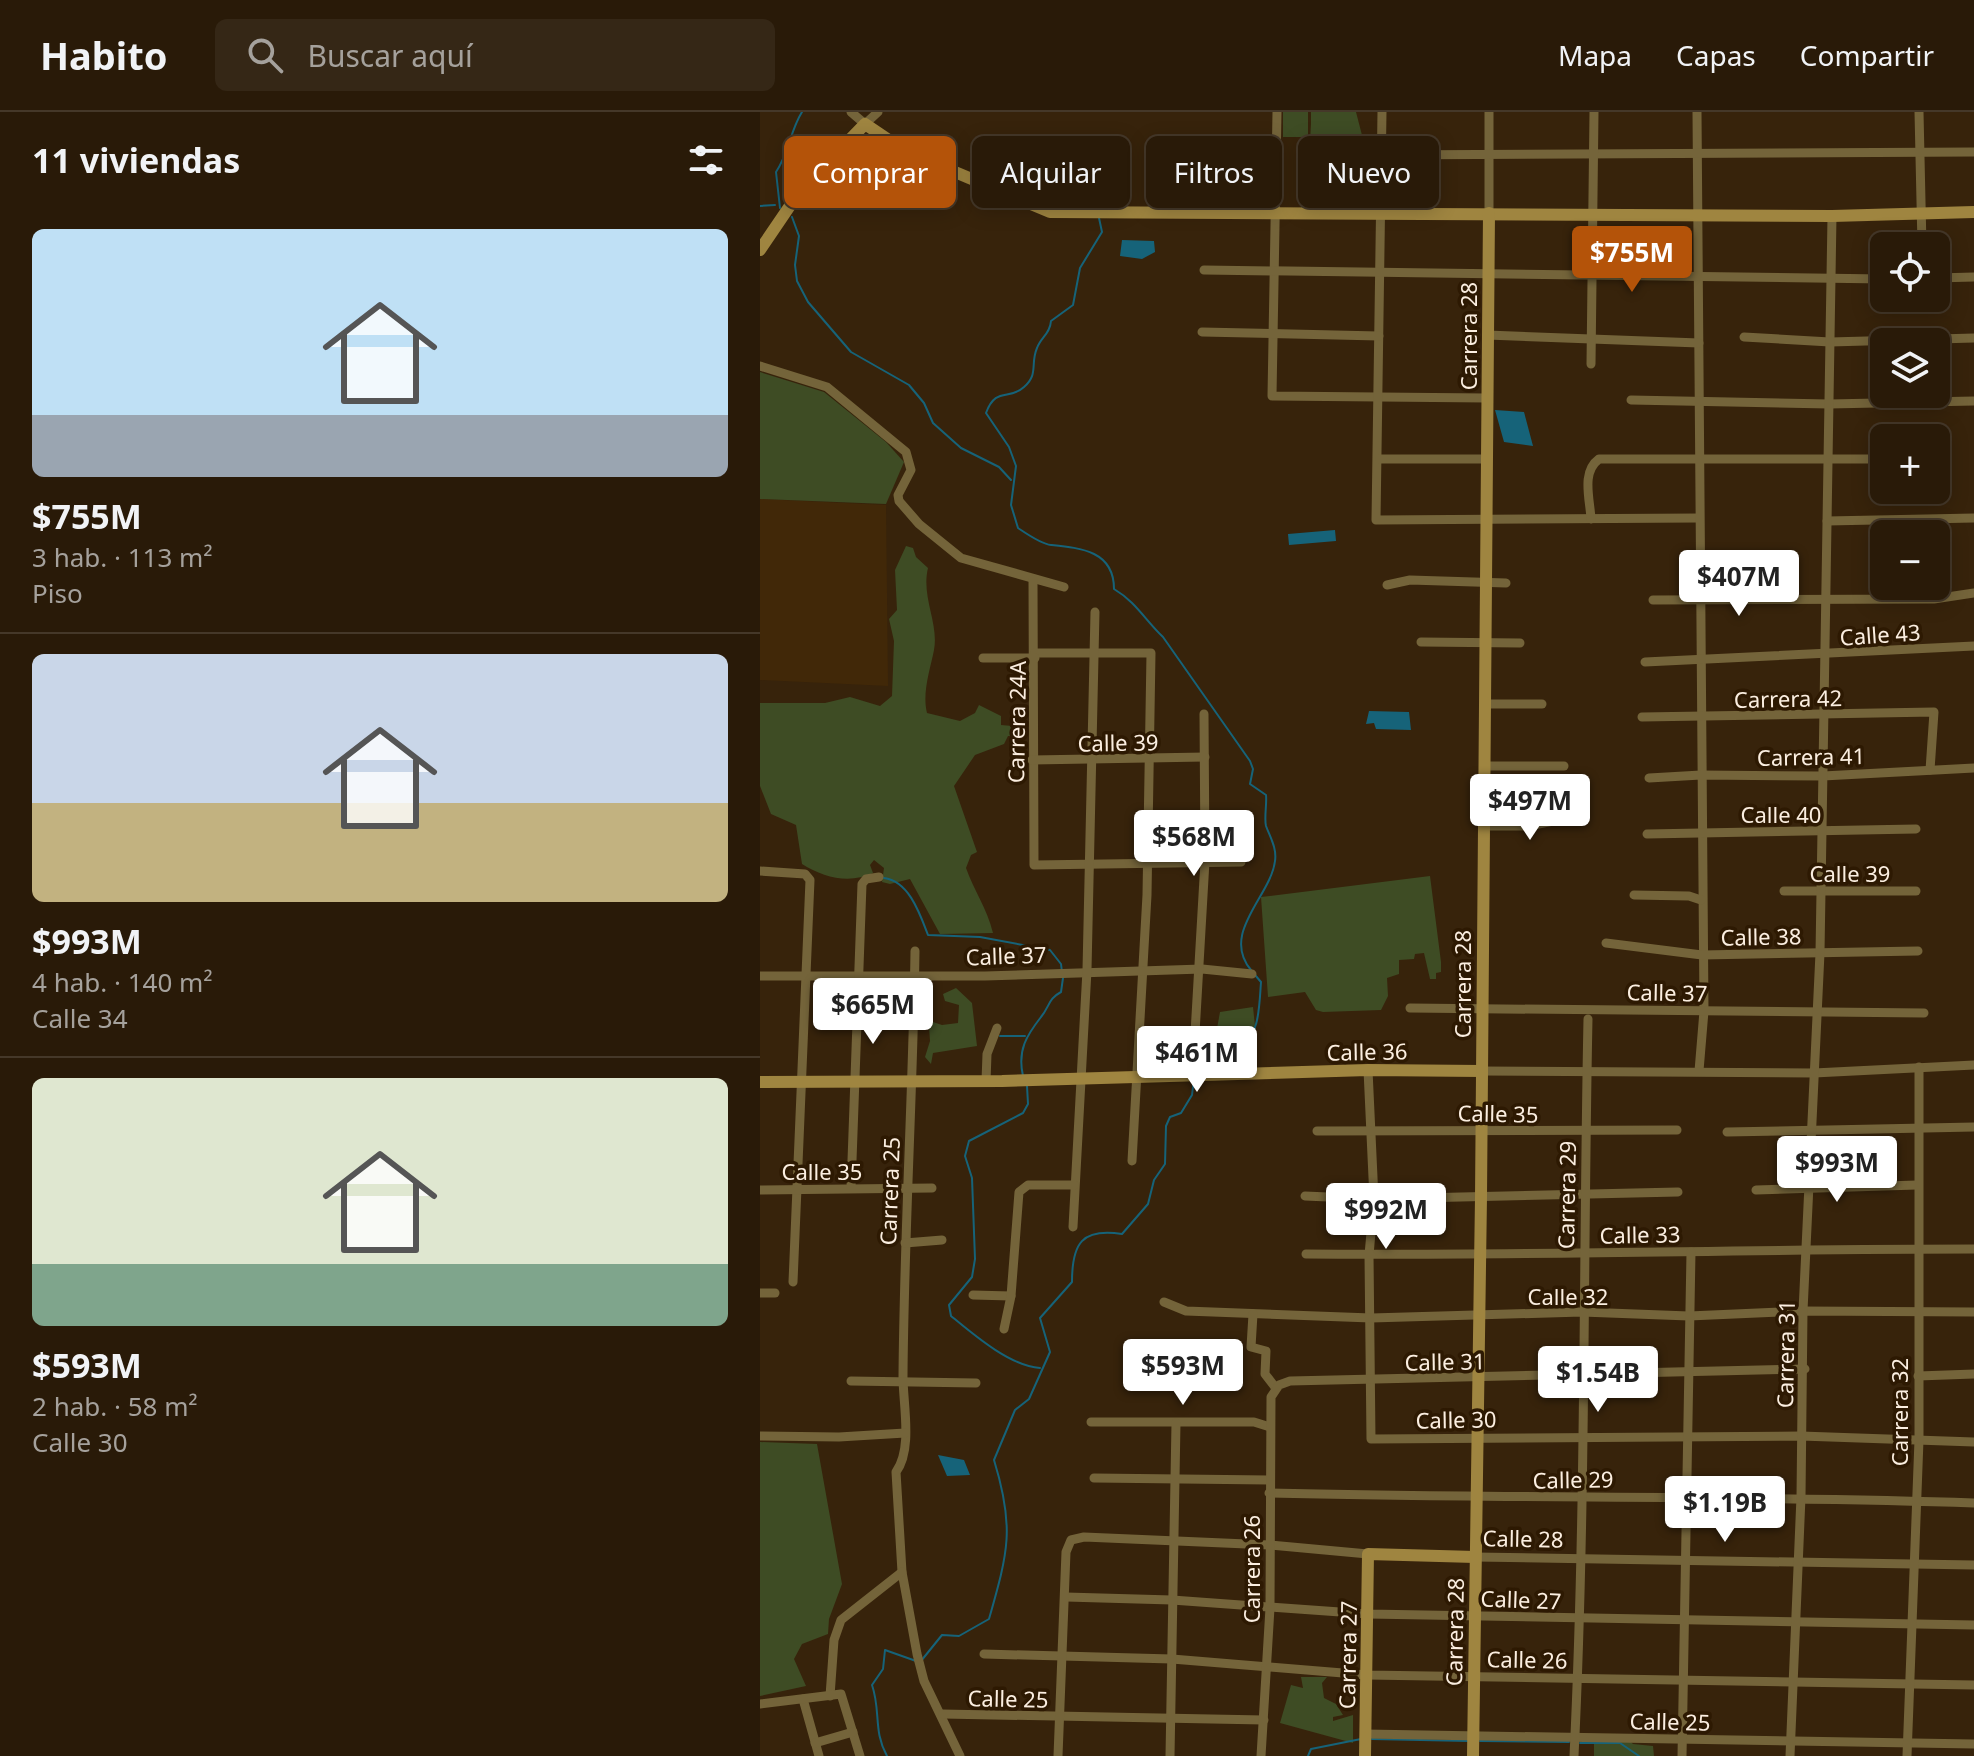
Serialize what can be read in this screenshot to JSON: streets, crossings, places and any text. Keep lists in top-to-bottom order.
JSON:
{
  "streets": {
    "street": [
      "Carrera 28",
      "Calle 43",
      "Carrera 42",
      "Carrera 24A",
      "Calle 39",
      "Carrera 41",
      "Calle 40",
      "Calle 38",
      "Calle 37",
      "Calle 36",
      "Calle 35",
      "Carrera 25",
      "Carrera 29",
      "Calle 33",
      "Calle 32",
      "Carrera 31",
      "Calle 31",
      "Carrera 32",
      "Calle 30",
      "Calle 29",
      "Calle 28",
      "Carrera 26",
      "Calle 27",
      "Carrera 27",
      "Calle 26",
      "Calle 25"
    ]
  },
  "crossings": [
    ["Carrera 28", "Calle 37"],
    ["Carrera 28", "Calle 36"],
    ["Carrera 28", "Calle 35"],
    ["Carrera 28", "Calle 33"],
    ["Carrera 28", "Calle 32"],
    ["Carrera 28", "Calle 31"],
    ["Carrera 28", "Calle 30"],
    ["Carrera 28", "Calle 29"],
    ["Carrera 28", "Calle 28"],
    ["Carrera 28", "Calle 27"],
    ["Carrera 28", "Calle 26"],
    ["Carrera 28", "Calle 25"],
    ["Calle 43", "Carrera 31"],
    ["Carrera 42", "Carrera 41"],
    ["Carrera 42", "Carrera 31"],
    ["Carrera 24A", "Calle 39"],
    ["Calle 39", "Carrera 31"],
    ["Carrera 41", "Carrera 31"],
    ["Calle 40", "Carrera 31"],
    ["Calle 38", "Carrera 31"],
    ["Calle 37", "Carrera 25"],
    ["Calle 37", "Carrera 31"],
    ["Calle 36", "Carrera 25"],
    ["Calle 36", "Carrera 29"],
    ["Calle 36", "Carrera 31"],
    ["Calle 36", "Carrera 32"],
    ["Calle 35", "Carrera 25"],
    ["Calle 35", "Carrera 29"],
    ["Carrera 25", "Calle 25"],
    ["Carrera 29", "Calle 33"],
    ["Carrera 29", "Calle 32"],
    ["Carrera 29", "Calle 31"],
    ["Carrera 29", "Calle 30"],
    ["Carrera 29", "Calle 29"],
    ["Carrera 29", "Calle 28"],
    ["Carrera 29", "Calle 27"],
    ["Carrera 29", "Calle 26"],
    ["Carrera 29", "Calle 25"],
    ["Calle 33", "Carrera 31"],
    ["Calle 33", "Carrera 32"],
    ["Calle 32", "Carrera 31"],
    ["Calle 32", "Carrera 32"],
    ["Carrera 31", "Calle 31"],
    ["Carrera 31", "Calle 30"],
    ["Carrera 31", "Calle 29"],
    ["Carrera 31", "Calle 28"],
    ["Carrera 31", "Calle 27"],
    ["Carrera 31", "Calle 26"],
    ["Carrera 31", "Calle 25"],
    ["Calle 31", "Calle 30"],
    ["Calle 31", "Carrera 26"],
    ["Carrera 32", "Calle 30"],
    ["Carrera 32", "Calle 29"],
    ["Carrera 32", "Calle 28"],
    ["Carrera 32", "Calle 27"],
    ["Carrera 32", "Calle 26"],
    ["Carrera 32", "Calle 25"],
    ["Calle 29", "Carrera 26"],
    ["Calle 28", "Carrera 26"],
    ["Calle 28", "Calle 27"],
    ["Calle 28", "Carrera 27"],
    ["Carrera 26", "Calle 27"],
    ["Carrera 26", "Calle 26"],
    ["Carrera 26", "Calle 25"],
    ["Calle 27", "Carrera 27"],
    ["Carrera 27", "Calle 26"],
    ["Carrera 27", "Calle 25"]
  ],
  "page": {
    "header": "Habito",
    "search": "Buscar aquí",
    "nav": ["Mapa", "Capas", "Compartir"],
    "heading": "11 viviendas",
    "chip": [
      "Comprar",
      "Alquilar",
      "Filtros",
      "Nuevo"
    ],
    "list": [
      {
        "name": "$755M",
        "note": "3 hab. · 113 m² · Piso"
      },
      {
        "name": "$993M",
        "note": "4 hab. · 140 m² · Calle 34"
      },
      {
        "name": "$593M",
        "note": "2 hab. · 58 m² · Calle 30"
      }
    ],
    "price": [
      "$755M",
      "$407M",
      "$497M",
      "$568M",
      "$665M",
      "$461M",
      "$993M",
      "$992M",
      "$593M",
      "$1.54B",
      "$1.19B"
    ],
    "map_buttons": ["+", "−"]
  }
}
